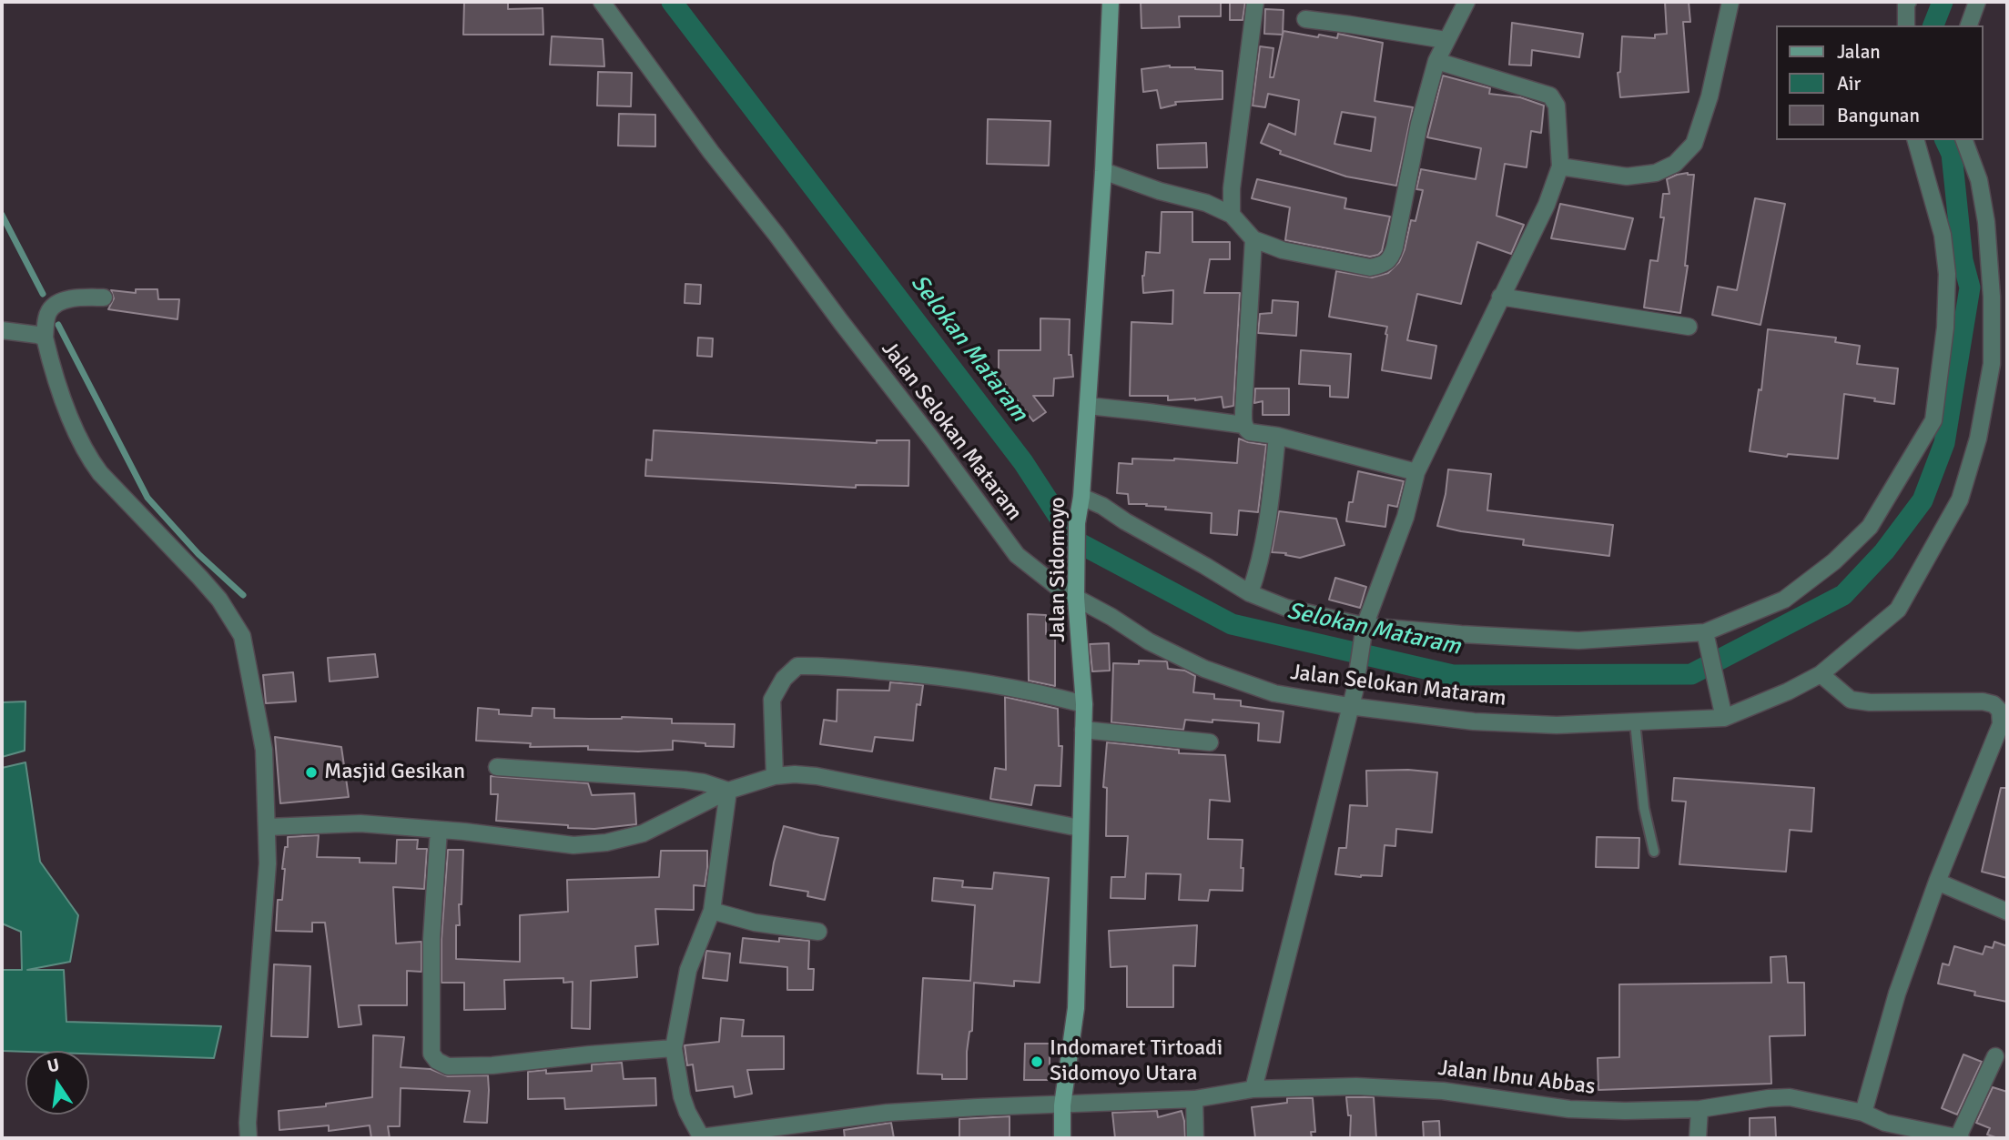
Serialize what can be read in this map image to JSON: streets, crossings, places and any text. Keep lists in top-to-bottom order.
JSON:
{
  "streets": {
    "main road": ["Jalan Sidomoyo"],
    "street": ["Jalan Selokan Mataram", "Jalan Ibnu Abbas"]
  },
  "crossings": [
    ["Jalan Selokan Mataram", "Jalan Sidomoyo"],
    ["Jalan Sidomoyo", "Jalan Ibnu Abbas"]
  ],
  "water": ["Selokan Mataram"],
  "places": ["Masjid Gesikan", "Indomaret Tirtoadi Sidomoyo Utara"],
  "legend": ["Jalan", "Air", "Bangunan"],
  "north": "top"
}
